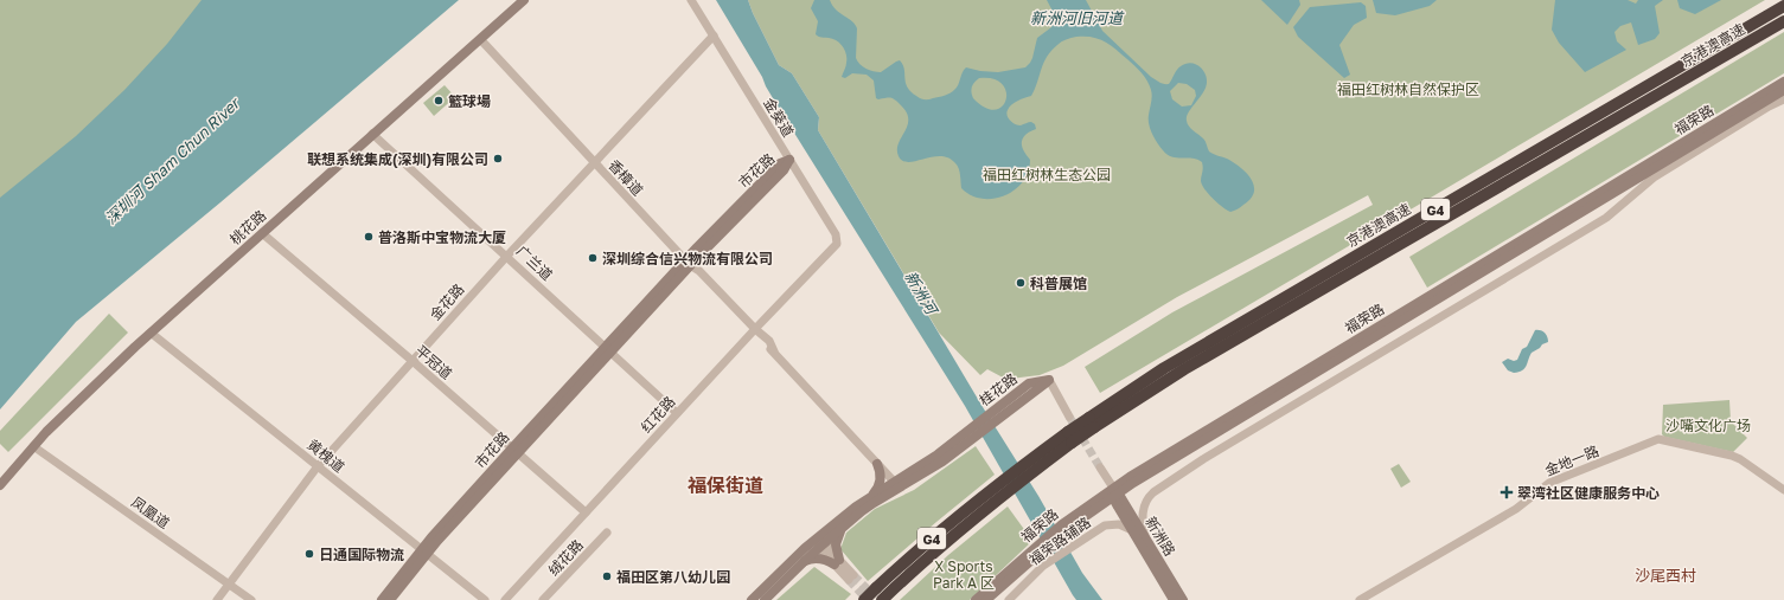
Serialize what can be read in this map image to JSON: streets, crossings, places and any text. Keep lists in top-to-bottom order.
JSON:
{
  "streets": {
    "highway": ["京港澳高速", "G4"],
    "main road": [
      "福荣路",
      "市花路",
      "桃花路",
      "桂花路",
      "新洲路"
    ],
    "street": [
      "金葵道",
      "香樟道",
      "广兰道",
      "金花路",
      "平冠道",
      "红花路",
      "黄槐道",
      "金地一路",
      "凤凰道",
      "福荣路辅路",
      "绒花路"
    ]
  },
  "crossings": [
    ["京港澳高速", "G4"],
    ["金葵道", "市花路"],
    ["金葵道", "金花路"],
    ["金葵道", "红花路"],
    ["福荣路", "新洲路"],
    ["市花路", "香樟道"],
    ["市花路", "广兰道"],
    ["市花路", "平冠道"],
    ["市花路", "黄槐道"],
    ["香樟道", "桃花路"],
    ["香樟道", "金花路"],
    ["香樟道", "桂花路"],
    ["香樟道", "红花路"],
    ["桃花路", "广兰道"],
    ["桃花路", "平冠道"],
    ["桃花路", "黄槐道"],
    ["桃花路", "凤凰道"],
    ["广兰道", "金花路"],
    ["广兰道", "红花路"],
    ["金花路", "平冠道"],
    ["金花路", "黄槐道"],
    ["金花路", "凤凰道"],
    ["平冠道", "红花路"],
    ["新洲路", "福荣路辅路"]
  ],
  "districts": ["福保街道", "沙尾西村"],
  "water": ["新洲河旧河道", "深圳河 Sham Chun River", "新洲河"],
  "parks": [
    "福田红树林自然保护区",
    "福田红树林生态公园",
    "沙嘴文化广场",
    "X Sports Park A 区"
  ],
  "places": {
    "other": [
      "籃球場",
      "联想系统集成(深圳)有限公司",
      "普洛斯中宝物流大厦",
      "深圳综合信兴物流有限公司",
      "科普展馆",
      "日通国际物流",
      "福田区第八幼儿园"
    ],
    "health": ["翠湾社区健康服务中心"]
  }
}
